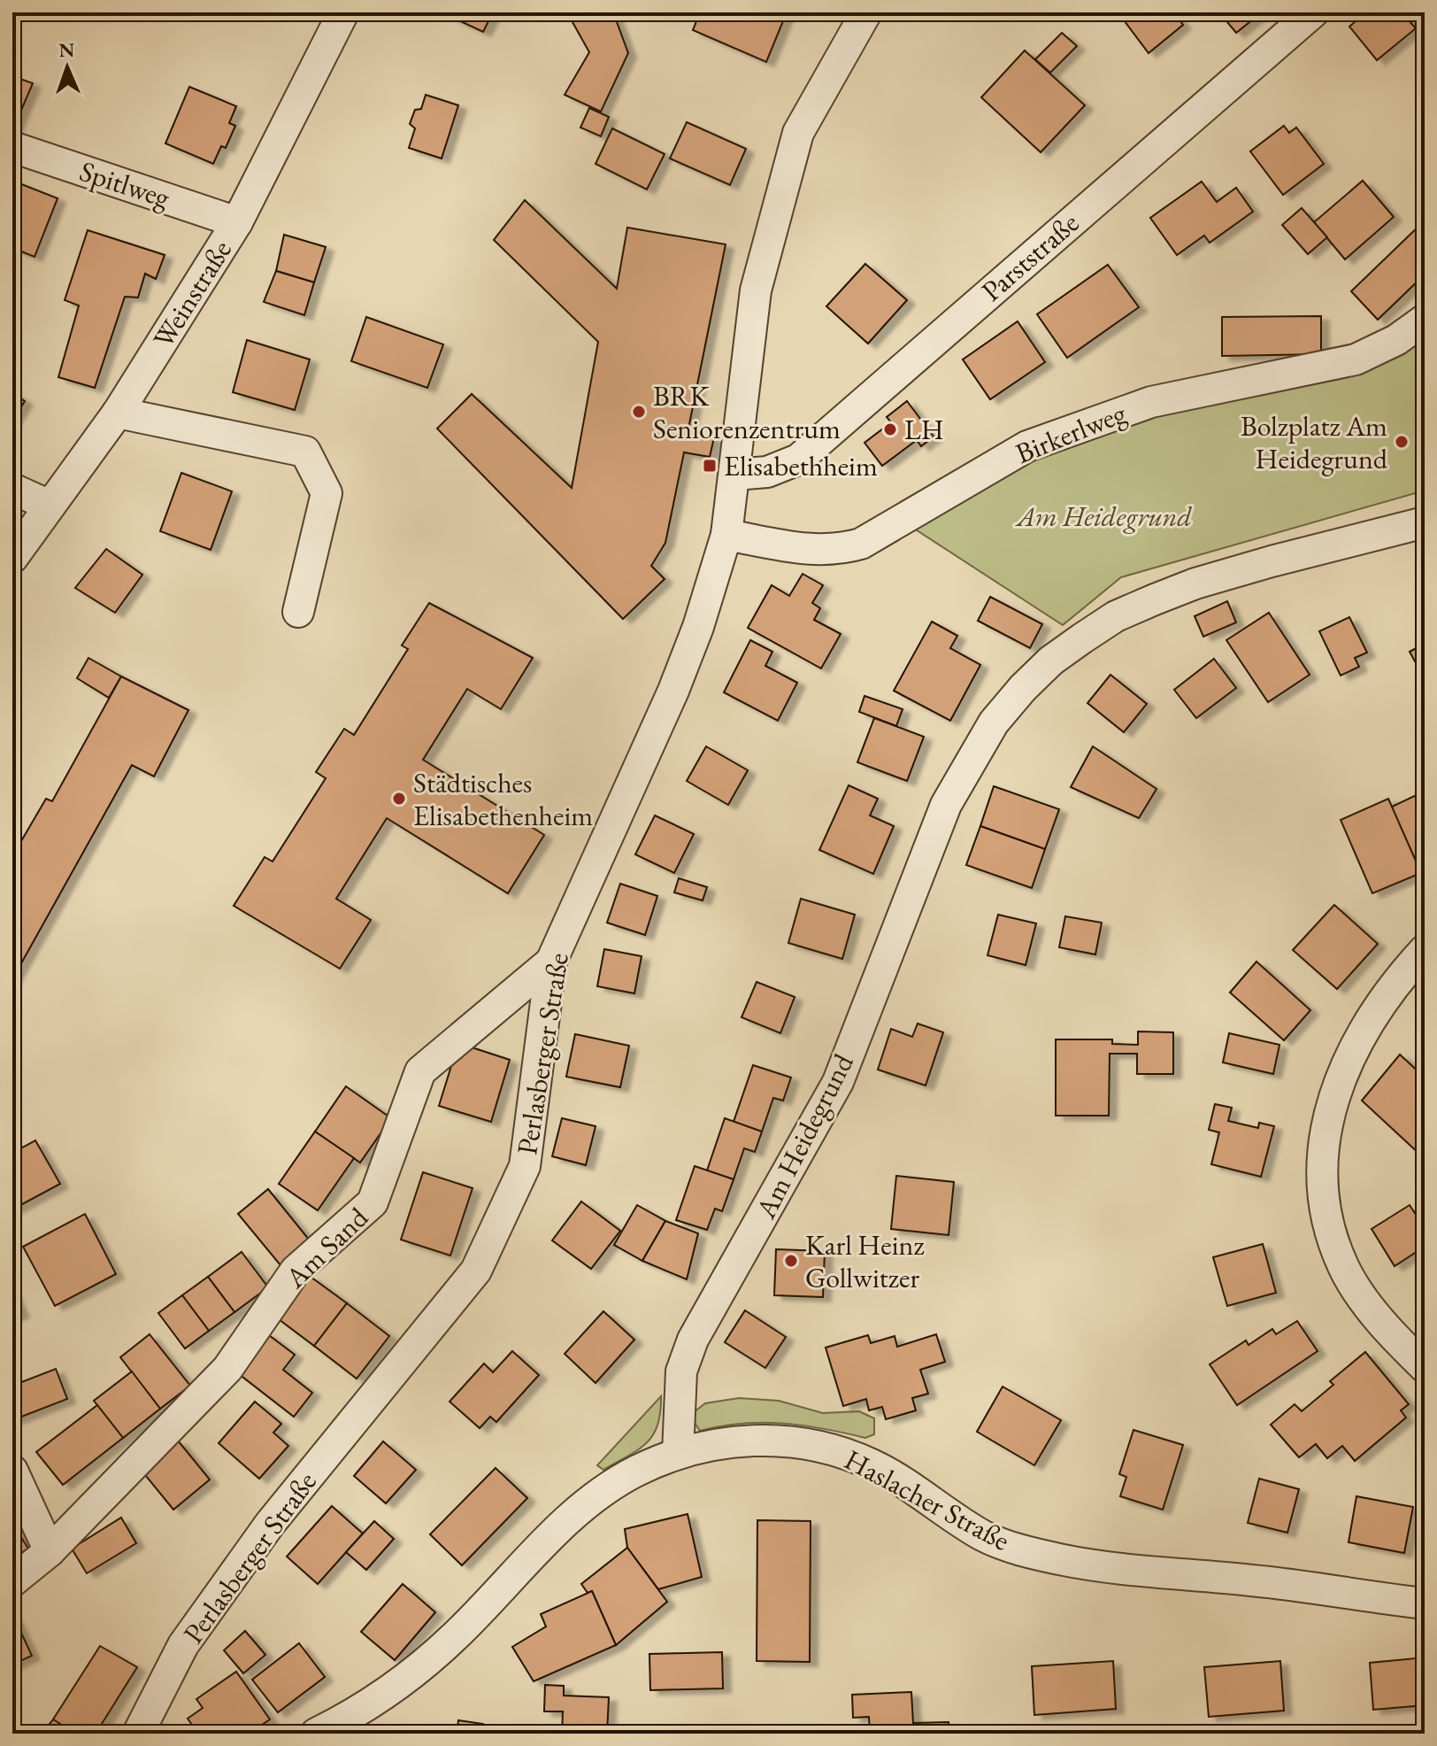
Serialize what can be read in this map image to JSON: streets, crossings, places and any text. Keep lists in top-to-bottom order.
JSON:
{
  "streets": {
    "street": [
      "Spitlweg",
      "Parststraße",
      "Weinstraße",
      "Birkerlweg",
      "Perlasberger Straße",
      "Am Heidegrund",
      "Am Sand",
      "Haslacher Straße"
    ]
  },
  "crossings": [
    ["Spitlweg", "Weinstraße"],
    ["Parststraße", "Perlasberger Straße"],
    ["Birkerlweg", "Perlasberger Straße"],
    ["Perlasberger Straße", "Am Sand"],
    ["Am Heidegrund", "Haslacher Straße"]
  ],
  "parks": ["Am Heidegrund"],
  "places": {
    "other": [
      "BRK Seniorenzentrum",
      "LH",
      "Bolzplatz Am Heidegrund",
      "Städtisches Elisabethenheim",
      "Karl Heinz Gollwitzer"
    ],
    "transit": ["Elisabethheim"]
  },
  "north": "top"
}
